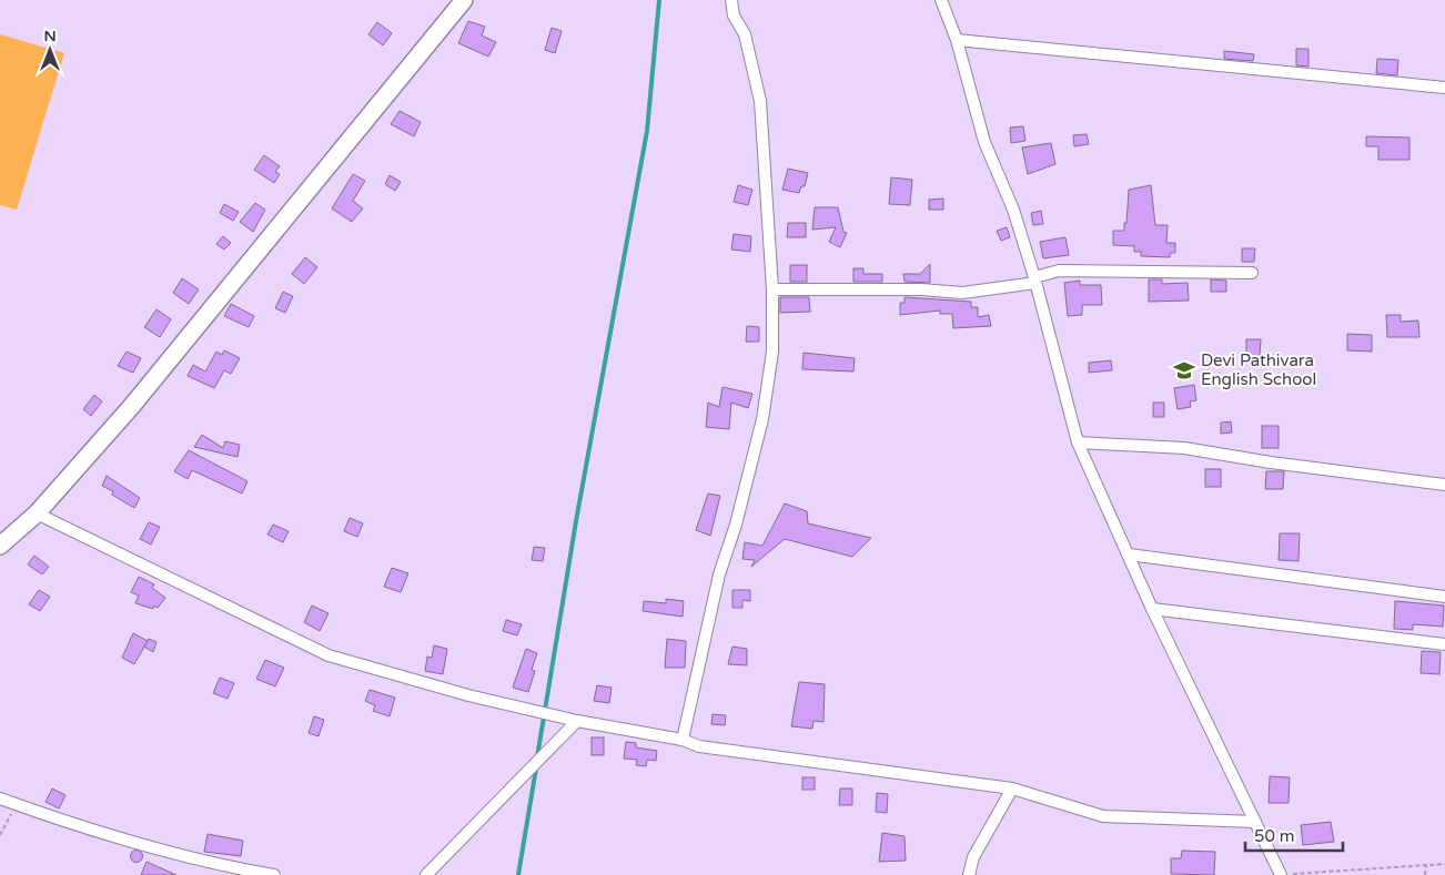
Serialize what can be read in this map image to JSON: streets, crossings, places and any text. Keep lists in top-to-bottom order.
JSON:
{
  "places": {
    "school or university": ["Devi Pathivara English School"]
  },
  "scale_bar": "50 m",
  "north": "top"
}
